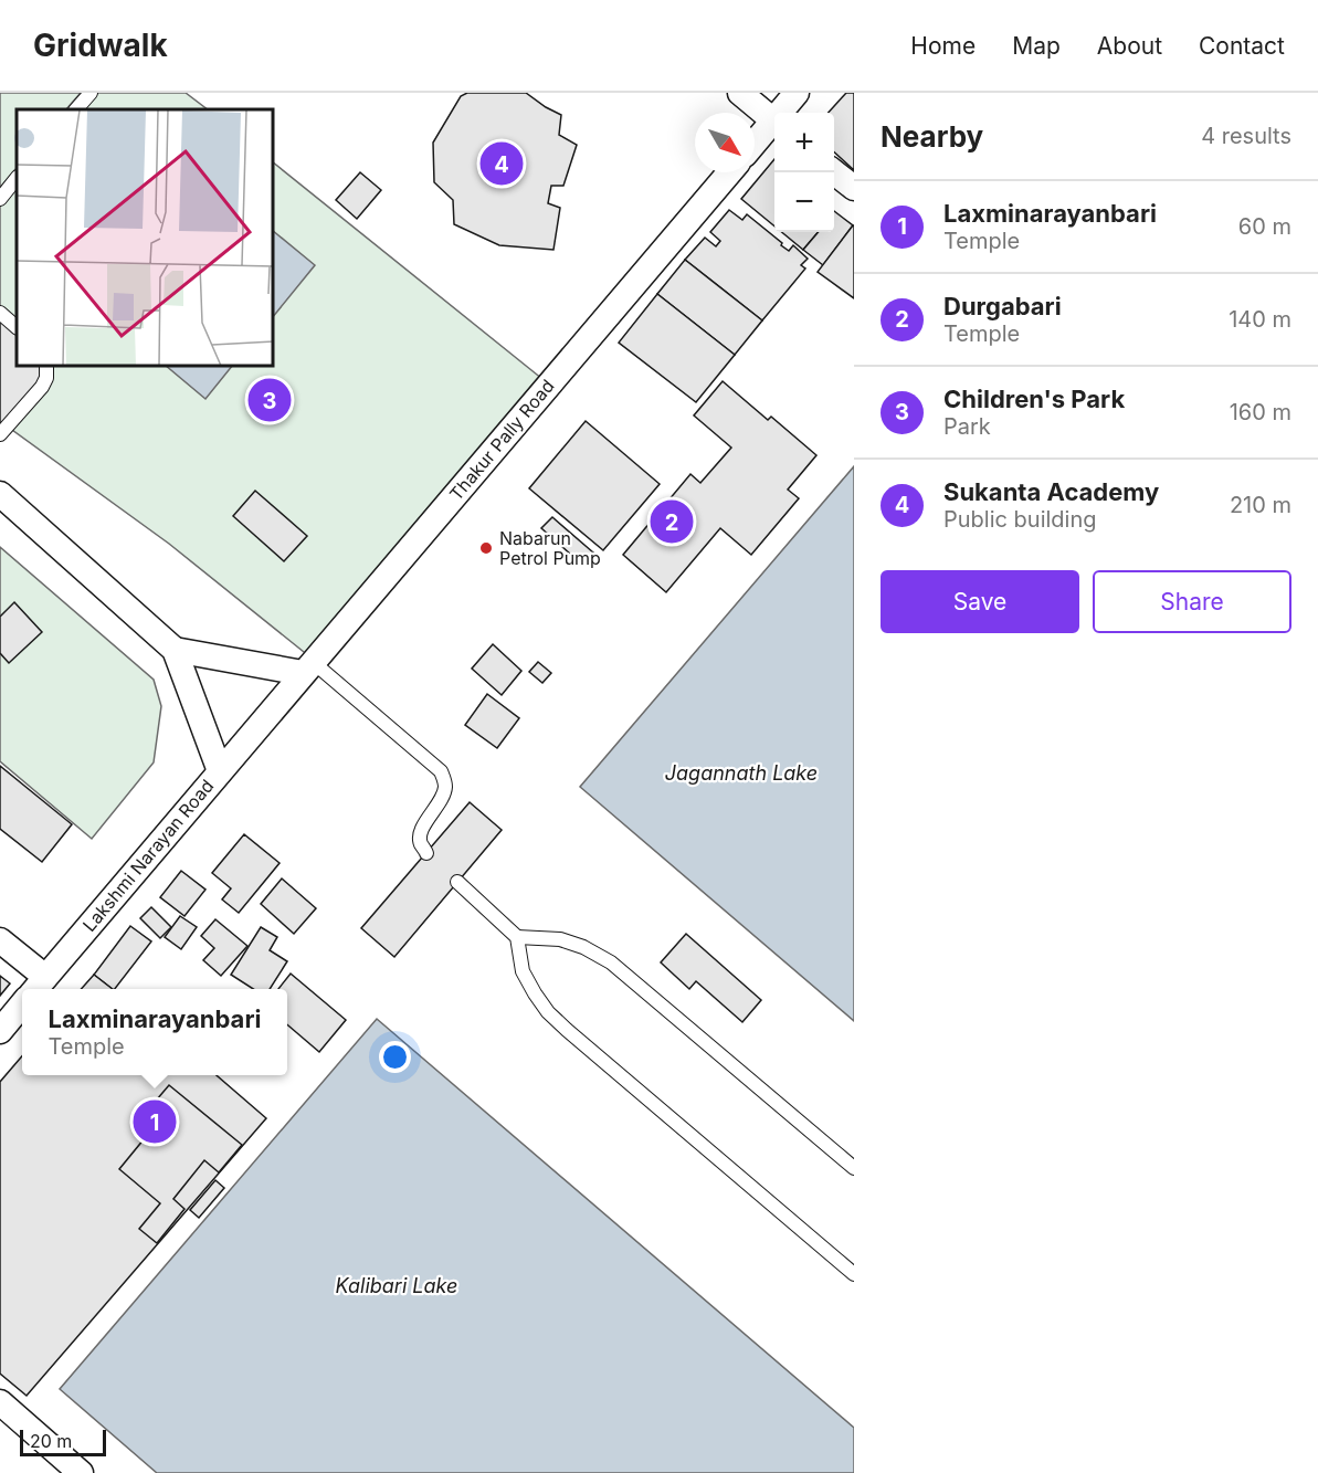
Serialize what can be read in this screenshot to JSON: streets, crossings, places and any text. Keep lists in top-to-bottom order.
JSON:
{
  "streets": {
    "street": ["Thakur Pally Road", "Lakshmi Narayan Road"]
  },
  "crossings": [
    ["Thakur Pally Road", "Lakshmi Narayan Road"]
  ],
  "water": ["Jagannath Lake", "Kalibari Lake"],
  "places": ["Nabarun Petrol Pump"],
  "scale_bar": "20 m",
  "north": "bottom right",
  "page": {
    "header": "Gridwalk",
    "nav": [
      "Home",
      "Map",
      "About",
      "Contact"
    ],
    "heading": ["Nearby", "4 results"],
    "map_buttons": ["+", "−"],
    "pins": [
      "4",
      "3",
      "2",
      "1"
    ],
    "list": [
      {
        "mark": "1",
        "name": "Laxminarayanbari",
        "note": "Temple",
        "value": "60 m"
      },
      {
        "mark": "2",
        "name": "Durgabari",
        "note": "Temple",
        "value": "140 m"
      },
      {
        "mark": "3",
        "name": "Children's Park",
        "note": "Park",
        "value": "160 m"
      },
      {
        "mark": "4",
        "name": "Sukanta Academy",
        "note": "Public building",
        "value": "210 m"
      }
    ],
    "buttons": ["Save", "Share"],
    "popup": ["Laxminarayanbari", "Temple"],
    "scale": "20 m"
  }
}
